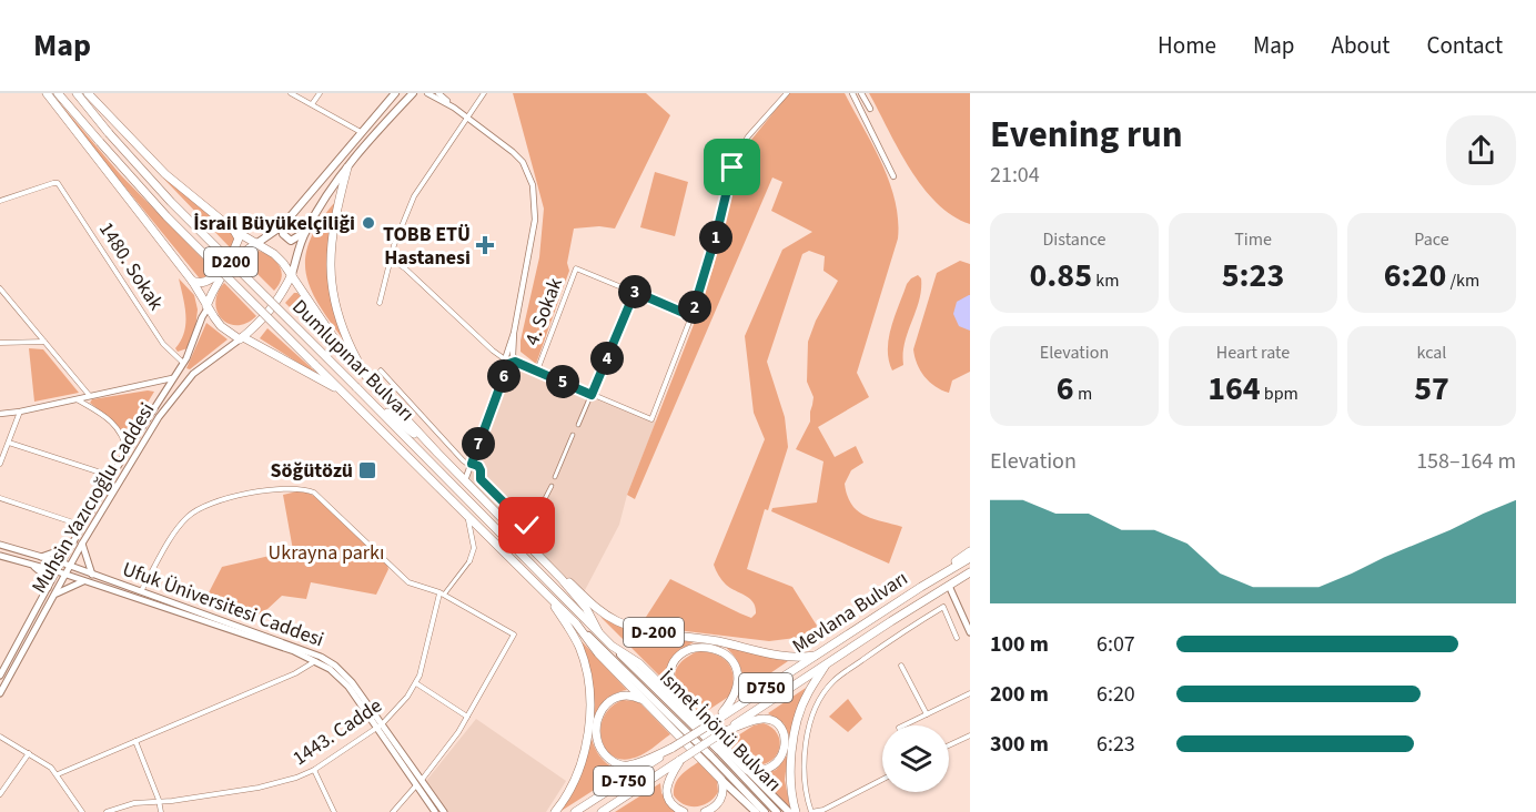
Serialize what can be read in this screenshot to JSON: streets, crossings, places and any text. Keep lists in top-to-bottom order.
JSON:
{
  "streets": {
    "highway": [
      "D200",
      "Dumlupınar Bulvarı",
      "Mevlana Bulvarı",
      "D-200",
      "D750",
      "D-750"
    ],
    "main road": ["Muhsin Yazıcıoğlu Caddesi", "Ufuk Üniversitesi Caddesi", "İsmet İnönü Bulvarı"],
    "street": ["1480. Sokak", "4. Sokak", "1443. Cadde"]
  },
  "crossings": [
    ["1480. Sokak", "Muhsin Yazıcıoğlu Caddesi"],
    ["Dumlupınar Bulvarı", "Muhsin Yazıcıoğlu Caddesi"],
    ["Dumlupınar Bulvarı", "İsmet İnönü Bulvarı"],
    ["Muhsin Yazıcıoğlu Caddesi", "Ufuk Üniversitesi Caddesi"],
    ["Ufuk Üniversitesi Caddesi", "1443. Cadde"],
    ["Mevlana Bulvarı", "D-200"],
    ["Mevlana Bulvarı", "D-750"]
  ],
  "parks": ["Ukrayna parkı"],
  "places": {
    "other": ["İsrail Büyükelçiliği"],
    "health": ["TOBB ETÜ Hastanesi"],
    "transit": ["Söğütözü"]
  },
  "page": {
    "header": "Map",
    "nav": [
      "Home",
      "Map",
      "About",
      "Contact"
    ],
    "heading": ["Evening run", "21:04"],
    "stats": [
      ["Distance", "0.85 km"],
      ["Time", "5:23"],
      ["Pace", "6:20 /km"],
      ["Elevation", "6 m"],
      ["Heart rate", "164 bpm"],
      ["kcal", "57"]
    ],
    "pins": [
      "1",
      "3",
      "2",
      "4",
      "6",
      "5",
      "7"
    ],
    "chart": ["Elevation", "158–164 m"],
    "list": [
      {
        "name": "100 m",
        "note": "6:07"
      },
      {
        "name": "200 m",
        "note": "6:20"
      },
      {
        "name": "300 m",
        "note": "6:23"
      }
    ]
  }
}
